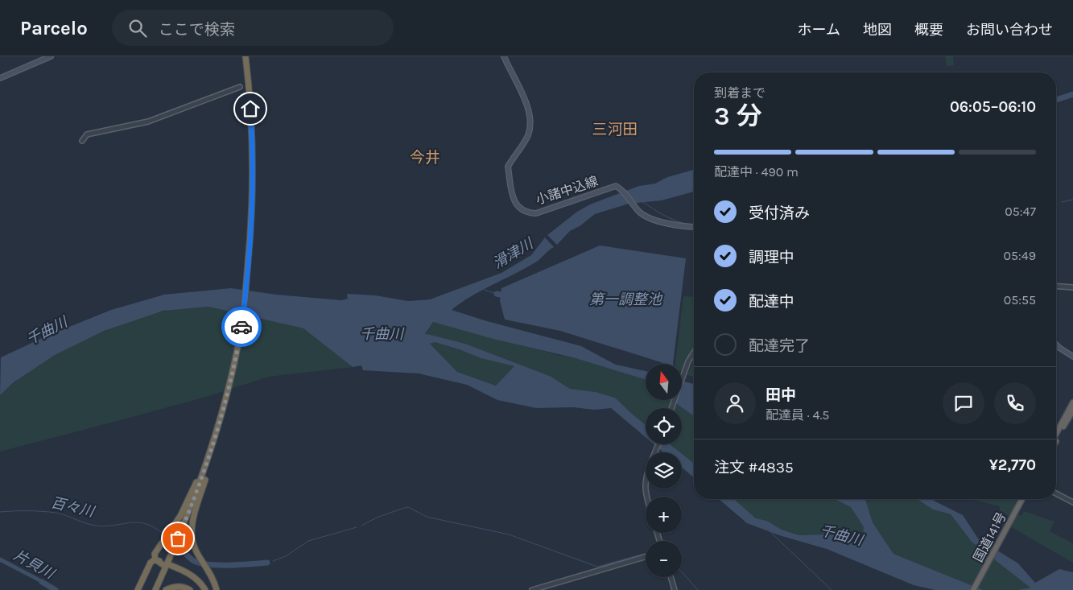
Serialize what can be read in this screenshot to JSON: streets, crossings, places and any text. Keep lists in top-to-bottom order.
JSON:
{
  "streets": {
    "highway": ["国道141号"],
    "main road": ["小諸中込線"]
  },
  "districts": ["三河田", "今井"],
  "water": [
    "滑津川",
    "第一調整池",
    "千曲川",
    "百々川",
    "片貝川"
  ],
  "north": "top",
  "page": {
    "header": "Parcelo",
    "search": "ここで検索",
    "nav": [
      "ホーム",
      "地図",
      "概要",
      "お問い合わせ"
    ],
    "heading": ["3 分", "到着まで", "06:05–06:10"],
    "panel": [
      "田中",
      "配達員 · 4.5",
      "注文 #4835",
      "¥2,770"
    ],
    "bar": "配達中 · 490 m",
    "list": [
      ["受付済み", "05:47"],
      ["調理中", "05:49"],
      ["配達中", "05:55"],
      "配達完了"
    ],
    "map_buttons": ["+", "−"]
  }
}
